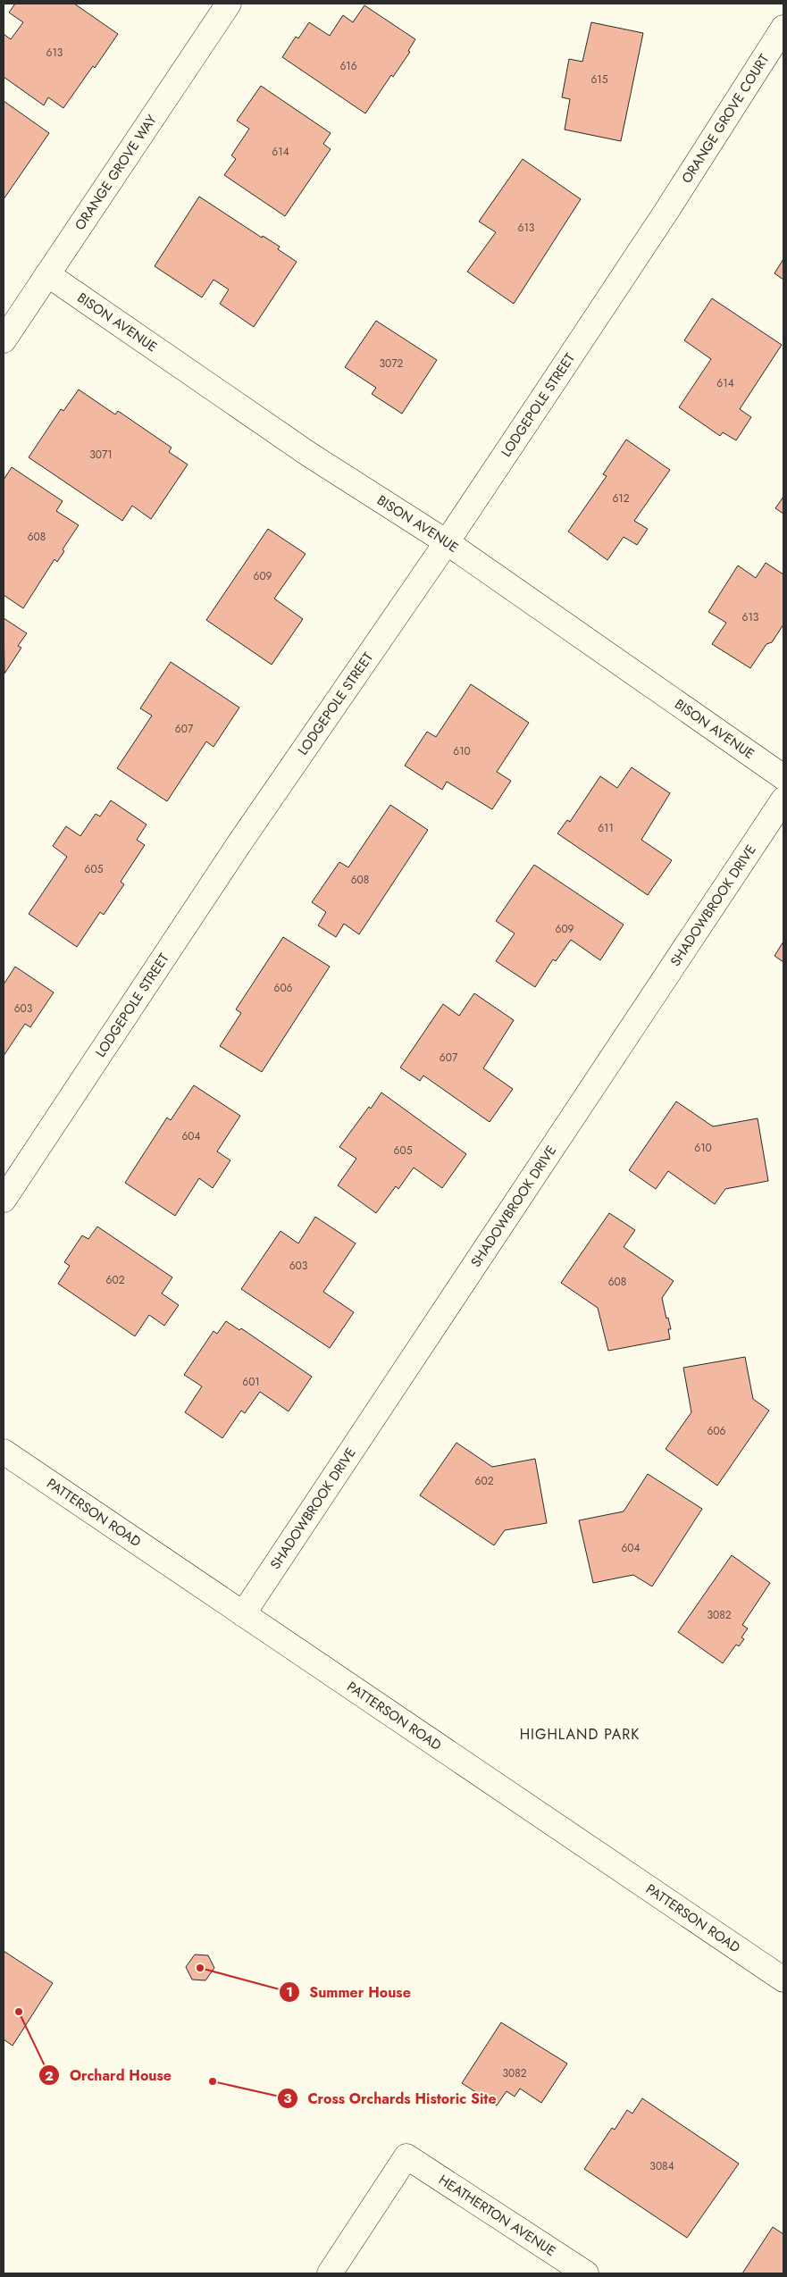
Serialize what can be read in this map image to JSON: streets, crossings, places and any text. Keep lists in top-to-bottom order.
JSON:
{
  "streets": {
    "street": [
      "ORANGE GROVE COURT",
      "ORANGE GROVE WAY",
      "BISON AVENUE",
      "LODGEPOLE STREET",
      "SHADOWBROOK DRIVE",
      "PATTERSON ROAD",
      "HEATHERTON AVENUE"
    ]
  },
  "crossings": [
    ["ORANGE GROVE COURT", "LODGEPOLE STREET"],
    ["ORANGE GROVE WAY", "BISON AVENUE"],
    ["BISON AVENUE", "LODGEPOLE STREET"],
    ["SHADOWBROOK DRIVE", "PATTERSON ROAD"]
  ],
  "districts": ["HIGHLAND PARK"],
  "places": ["Summer House", "Orchard House", "Cross Orchards Historic Site"],
  "house_numbers": [
    "613",
    "616",
    "615",
    "614",
    "613",
    "3072",
    "614",
    "3071",
    "612",
    "608",
    "609",
    "613",
    "607",
    "610",
    "611",
    "605",
    "608",
    "609",
    "606",
    "603",
    "607",
    "604",
    "610",
    "605",
    "603",
    "602",
    "608",
    "601",
    "606",
    "602",
    "604",
    "3082",
    "3082",
    "3084"
  ]
}
